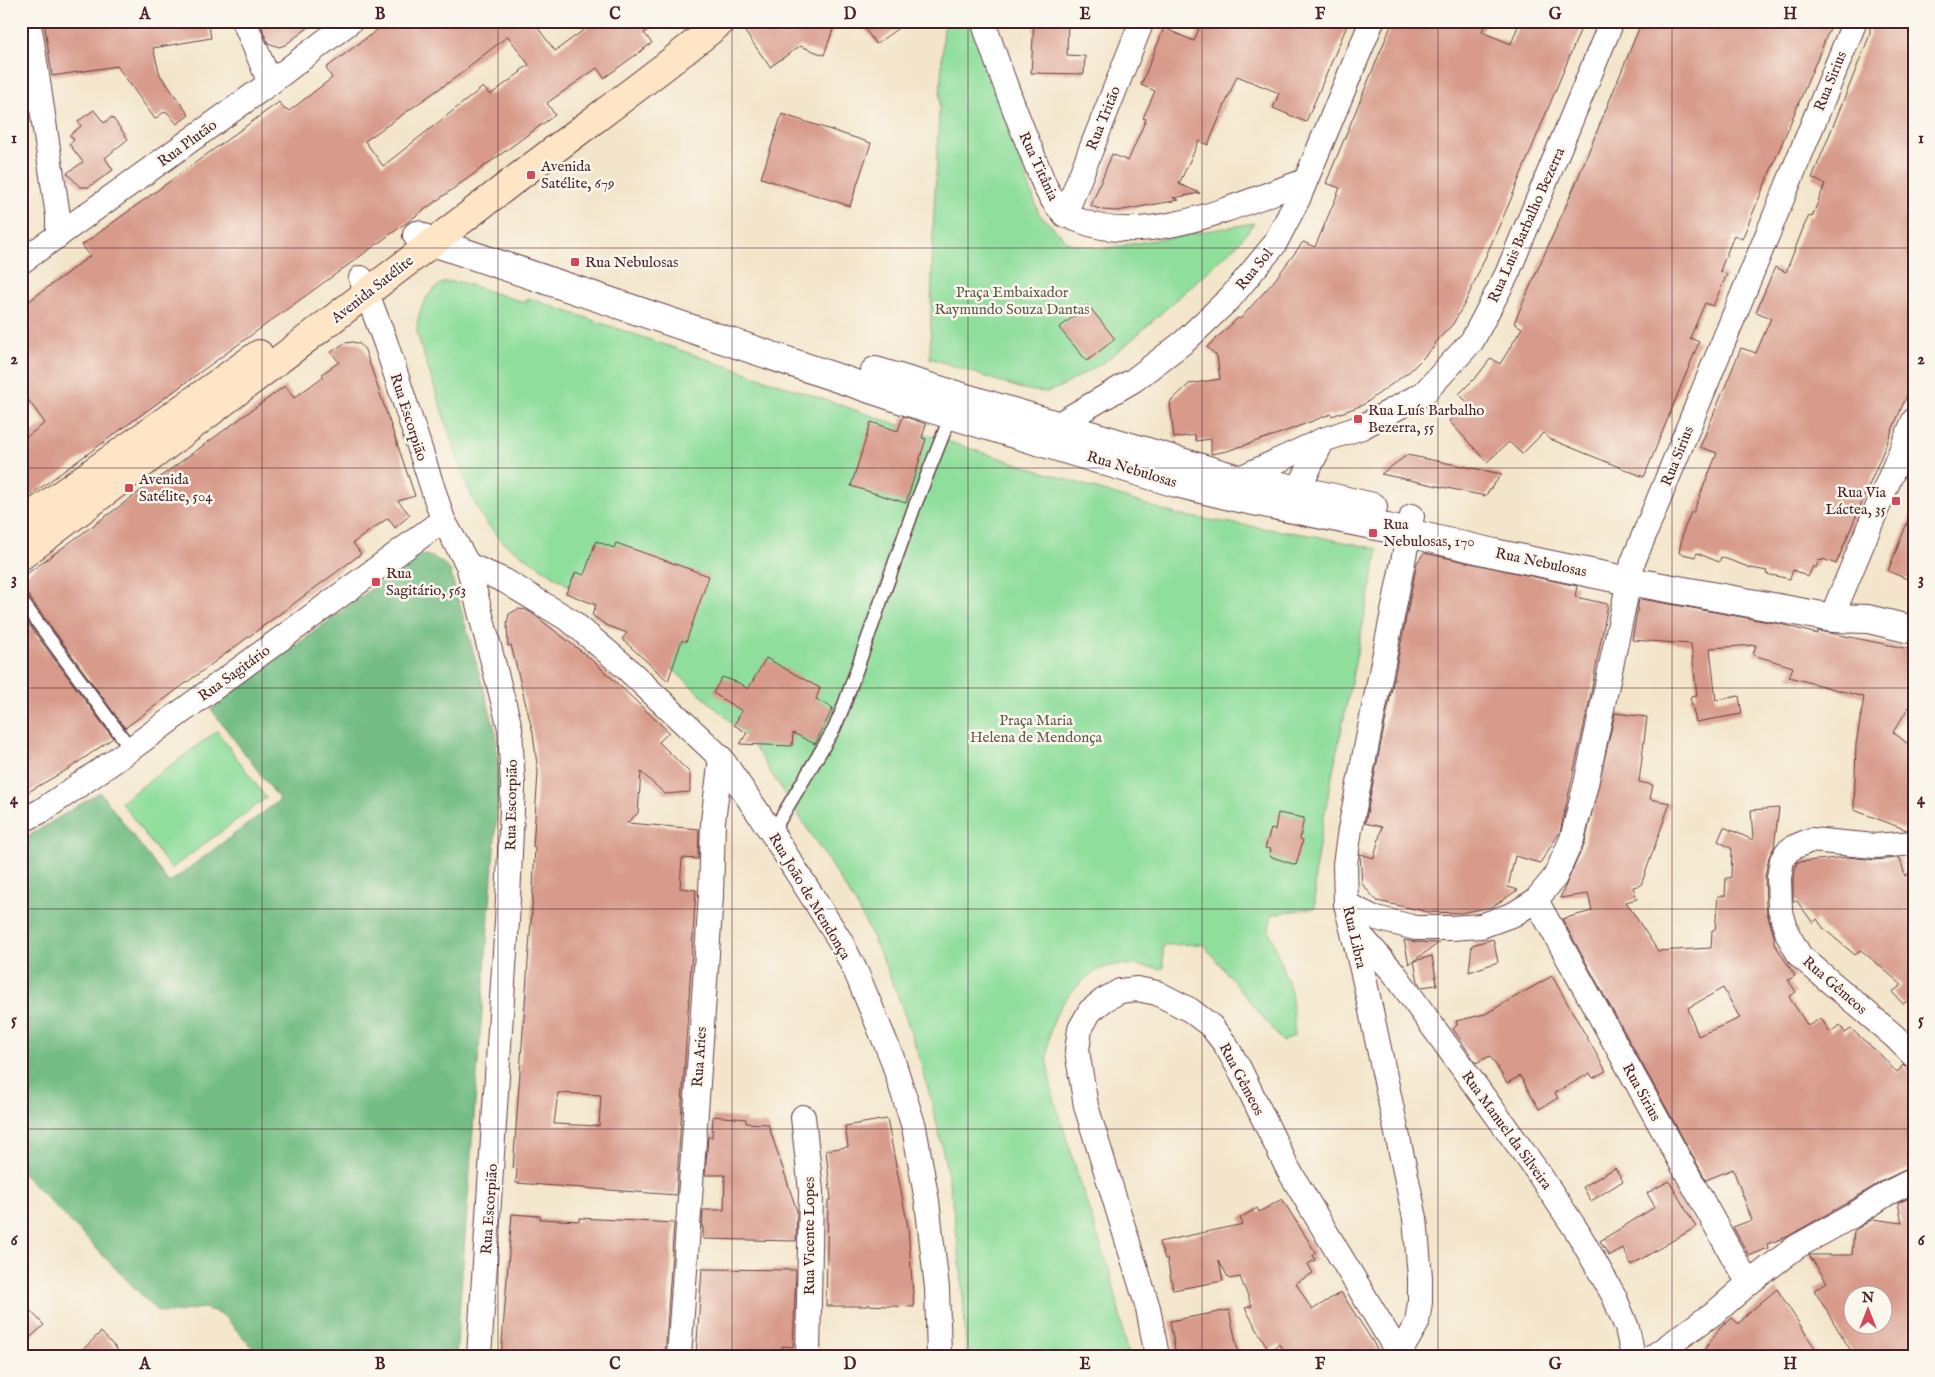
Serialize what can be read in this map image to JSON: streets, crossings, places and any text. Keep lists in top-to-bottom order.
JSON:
{
  "streets": {
    "main road": ["Avenida Satélite"],
    "street": [
      "Rua Sirius",
      "Rua Tritão",
      "Rua Plutão",
      "Rua Titânia",
      "Rua Luis Barbalho Bezerra",
      "Rua Sol",
      "Rua Escorpião",
      "Rua Nebulosas",
      "Rua Sagitário",
      "Rua João de Mendonça",
      "Rua Libra",
      "Rua Gêmeos",
      "Rua Aries",
      "Rua Manuel da Silveira",
      "Rua Vicente Lopes"
    ]
  },
  "crossings": [
    ["Rua Sirius", "Rua Nebulosas"],
    ["Rua Sirius", "Rua Libra"],
    ["Rua Sirius", "Rua Manuel da Silveira"],
    ["Rua Tritão", "Rua Titânia"],
    ["Rua Titânia", "Rua Sol"],
    ["Rua Luis Barbalho Bezerra", "Rua Nebulosas"],
    ["Rua Sol", "Rua Nebulosas"],
    ["Avenida Satélite", "Rua Escorpião"],
    ["Avenida Satélite", "Rua Nebulosas"],
    ["Rua Escorpião", "Rua Sagitário"],
    ["Rua Escorpião", "Rua João de Mendonça"],
    ["Rua Nebulosas", "Rua Libra"],
    ["Rua João de Mendonça", "Rua Aries"],
    ["Rua Libra", "Rua Gêmeos"],
    ["Rua Libra", "Rua Manuel da Silveira"]
  ],
  "parks": ["Praça Embaixador Raymundo Souza Dantas", "Praça Maria Helena de Mendonça"],
  "places": {
    "transit": [
      "Avenida Satélite, 679",
      "Rua Nebulosas",
      "Rua Luís Barbalho Bezerra, 55",
      "Avenida Satélite, 504",
      "Rua Via Láctea, 35",
      "Rua Nebulosas, 170",
      "Rua Sagitário, 563"
    ]
  },
  "north": "top",
  "grid": {
    "columns": [
      "A",
      "B",
      "C",
      "D",
      "E",
      "F",
      "G",
      "H"
    ],
    "rows": [
      "1",
      "2",
      "3",
      "4",
      "5",
      "6"
    ]
  }
}
